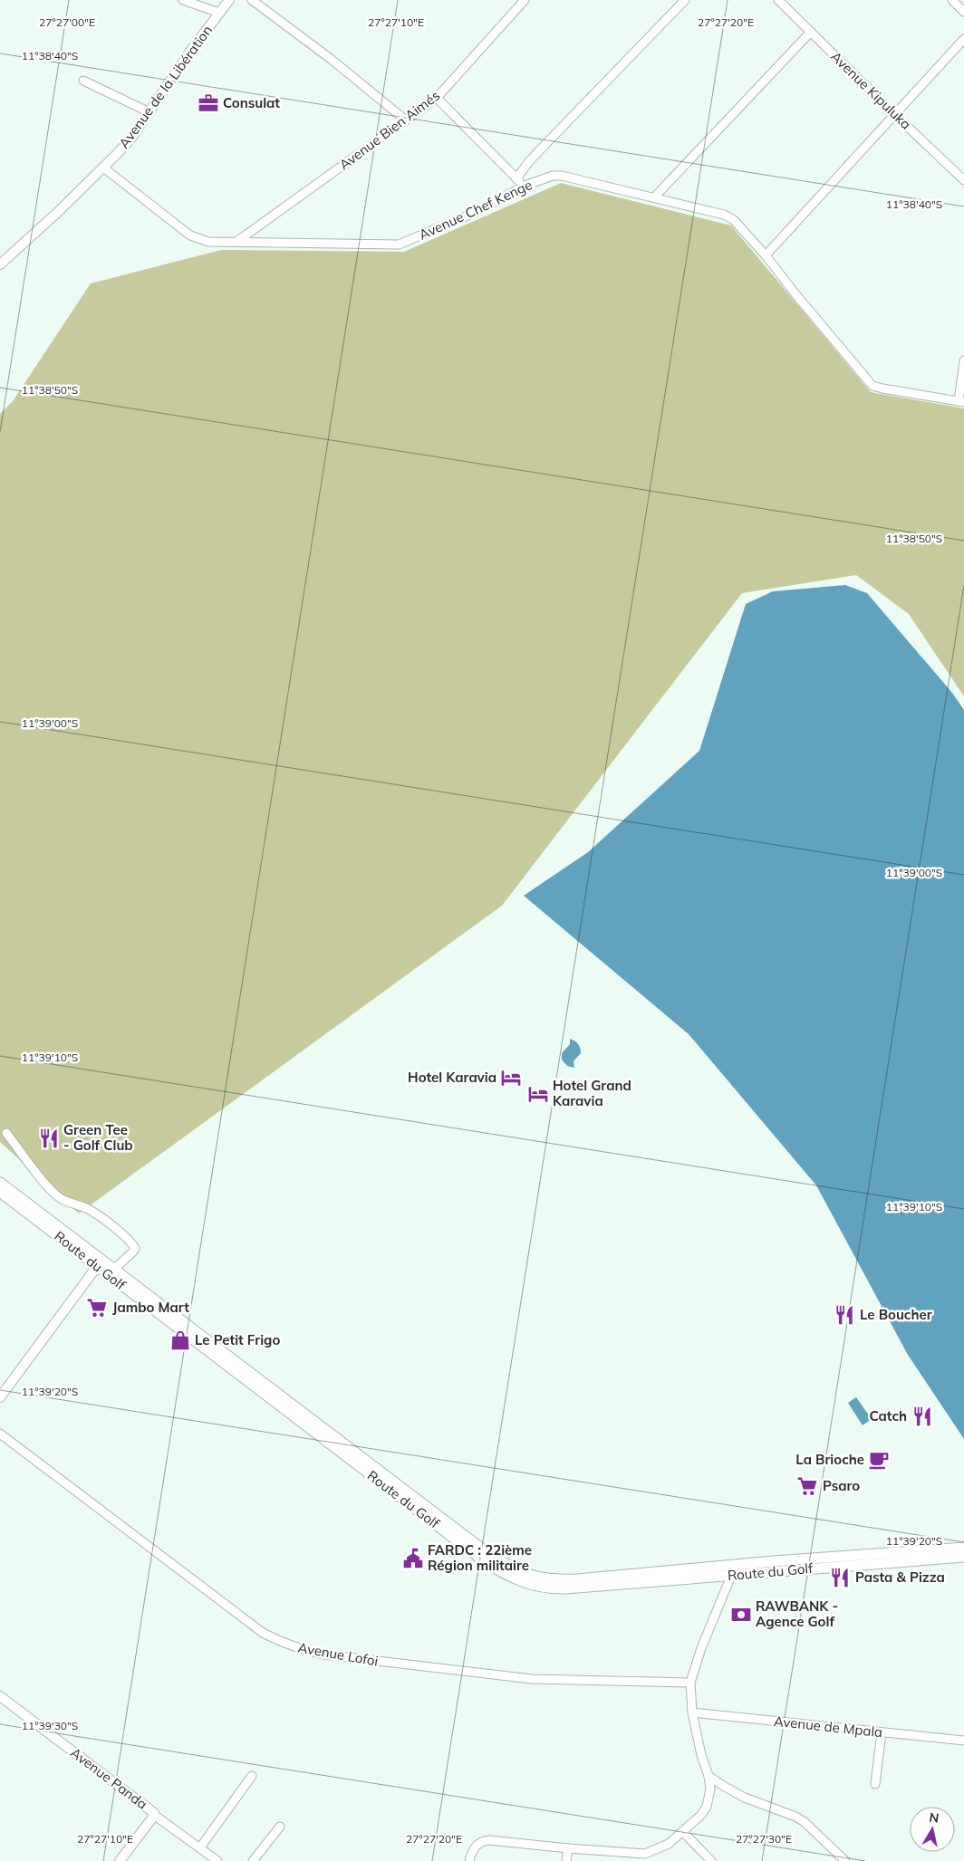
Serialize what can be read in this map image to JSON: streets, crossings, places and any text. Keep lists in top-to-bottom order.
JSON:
{
  "streets": {
    "main road": ["Route du Golf"],
    "street": [
      "Avenue de la Libération",
      "Avenue Kipuluka",
      "Avenue Bien Aimés",
      "Avenue Chef Kenge",
      "Avenue Lofoi",
      "Avenue de Mpala",
      "Avenue Panda"
    ]
  },
  "crossings": [
    ["Avenue de la Libération", "Avenue Chef Kenge"],
    ["Avenue Bien Aimés", "Avenue Chef Kenge"]
  ],
  "places": {
    "office": ["Consulat"],
    "hotel": ["Hotel Karavia", "Hotel Grand Karavia"],
    "restaurant": [
      "Green Tee - Golf Club",
      "Le Boucher",
      "Catch",
      "Pasta & Pizza"
    ],
    "supermarket": ["Jambo Mart", "Psaro"],
    "shop": ["Le Petit Frigo"],
    "cafe": ["La Brioche"],
    "public building": ["FARDC : 22ième Région militaire"],
    "bank": ["RAWBANK - Agence Golf"]
  },
  "north": "top",
  "coordinates": [
    "27°27'00\"E",
    "27°27'10\"E",
    "27°27'20\"E",
    "11°38'40\"S",
    "11°38'50\"S",
    "11°39'00\"S",
    "11°39'10\"S",
    "11°39'20\"S",
    "11°39'30\"S",
    "27°27'30\"E"
  ]
}
